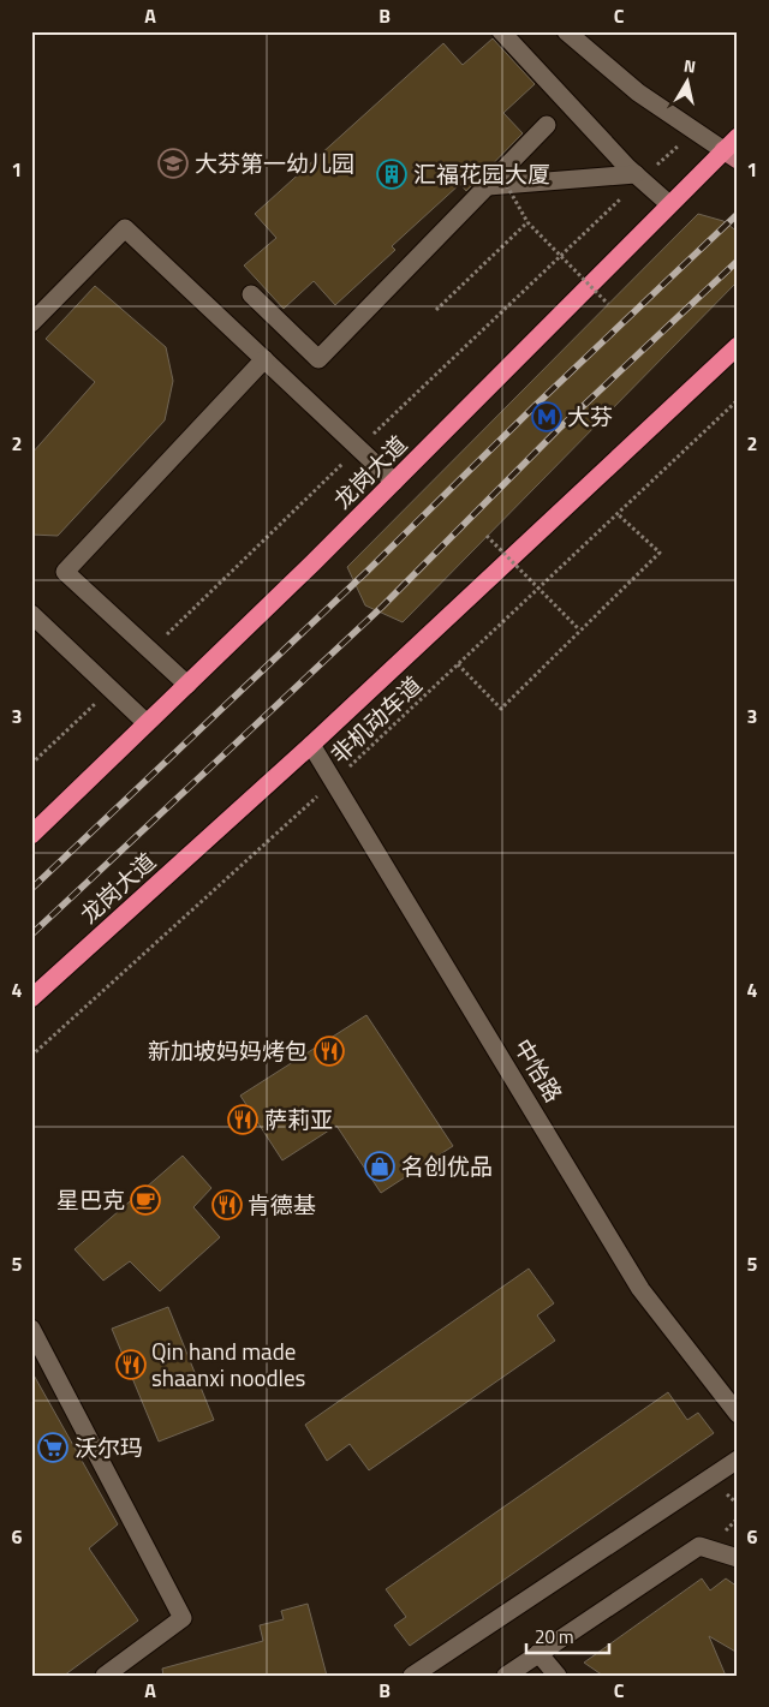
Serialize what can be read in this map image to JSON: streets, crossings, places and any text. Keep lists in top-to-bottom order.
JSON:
{
  "streets": {
    "highway": ["龙岗大道"],
    "street": ["中怡路"],
    "path": ["非机动车道"]
  },
  "crossings": [
    ["龙岗大道", "中怡路"],
    ["非机动车道", "中怡路"]
  ],
  "places": {
    "school or university": ["大芬第一幼儿园"],
    "building": ["汇福花园大厦"],
    "metro station": ["大芬"],
    "restaurant": [
      "新加坡妈妈烤包",
      "萨莉亚",
      "肯德基",
      "Qin hand made shaanxi noodles"
    ],
    "shop": ["名创优品"],
    "cafe": ["星巴克"],
    "supermarket": ["沃尔玛"]
  },
  "scale_bar": "20 m",
  "north": "top",
  "grid": {
    "columns": ["A", "B", "C"],
    "rows": [
      "1",
      "2",
      "3",
      "4",
      "5",
      "6"
    ]
  }
}
